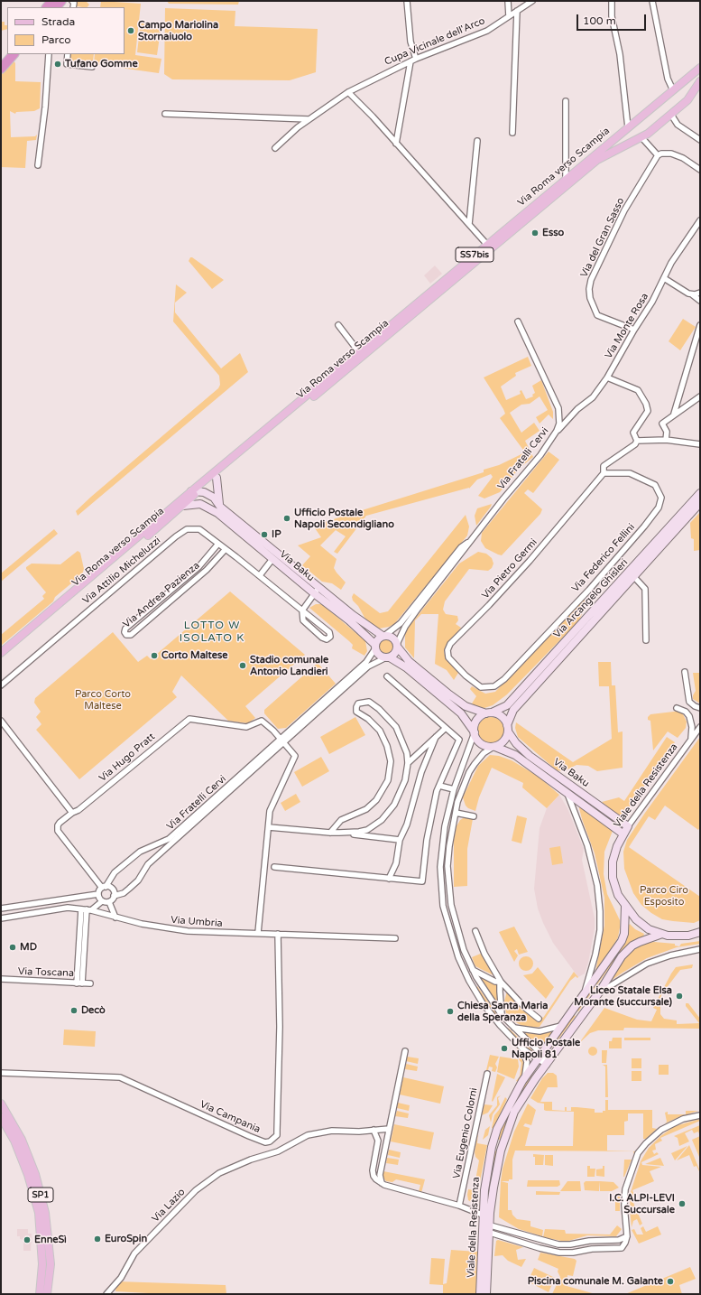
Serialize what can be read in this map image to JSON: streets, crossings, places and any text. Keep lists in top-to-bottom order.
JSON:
{
  "streets": {
    "main road": ["Via Roma verso Scampia", "SS7bis", "SP1"],
    "street": [
      "Cupa Vicinale dell'Arco",
      "Via del Gran Sasso",
      "Via Monte Rosa",
      "Via Fratelli Cervi",
      "Via Federico Fellini",
      "Via Baku",
      "Via Pietro Germi",
      "Via Attilio Micheluzzi",
      "Via Andrea Pazienza",
      "Via Arcangelo Ghisleri",
      "Via Hugo Pratt",
      "Viale della Resistenza",
      "Via Umbria",
      "Via Toscana",
      "Via Campania",
      "Via Eugenio Colorni",
      "Via Lazio"
    ]
  },
  "crossings": [
    ["Via Roma verso Scampia", "Via Baku"],
    ["Via del Gran Sasso", "Via Monte Rosa"],
    ["Via Monte Rosa", "Via Fratelli Cervi"],
    ["Via Fratelli Cervi", "Via Baku"],
    ["Via Fratelli Cervi", "Via Hugo Pratt"],
    ["Via Federico Fellini", "Via Pietro Germi"],
    ["Via Baku", "Via Arcangelo Ghisleri"],
    ["Via Baku", "Viale della Resistenza"],
    ["Via Attilio Micheluzzi", "Via Andrea Pazienza"],
    ["Via Umbria", "Via Campania"]
  ],
  "districts": ["LOTTO W ISOLATO K"],
  "parks": ["Parco Corto Maltese", "Parco Ciro Esposito"],
  "places": [
    "Campo Mariolina Stornaiuolo",
    "Tufano Gomme",
    "Esso",
    "Ufficio Postale Napoli Secondigliano",
    "IP",
    "Corto Maltese",
    "Stadio comunale Antonio Landieri",
    "MD",
    "Liceo Statale Elsa Morante (succursale)",
    "Decò",
    "Chiesa Santa Maria della Speranza",
    "Ufficio Postale Napoli 81",
    "I.C. ALPI-LEVI Succursale",
    "EuroSpin",
    "EnneSì",
    "Piscina comunale M. Galante"
  ],
  "legend": ["Strada", "Parco"],
  "scale_bar": "100 m"
}
